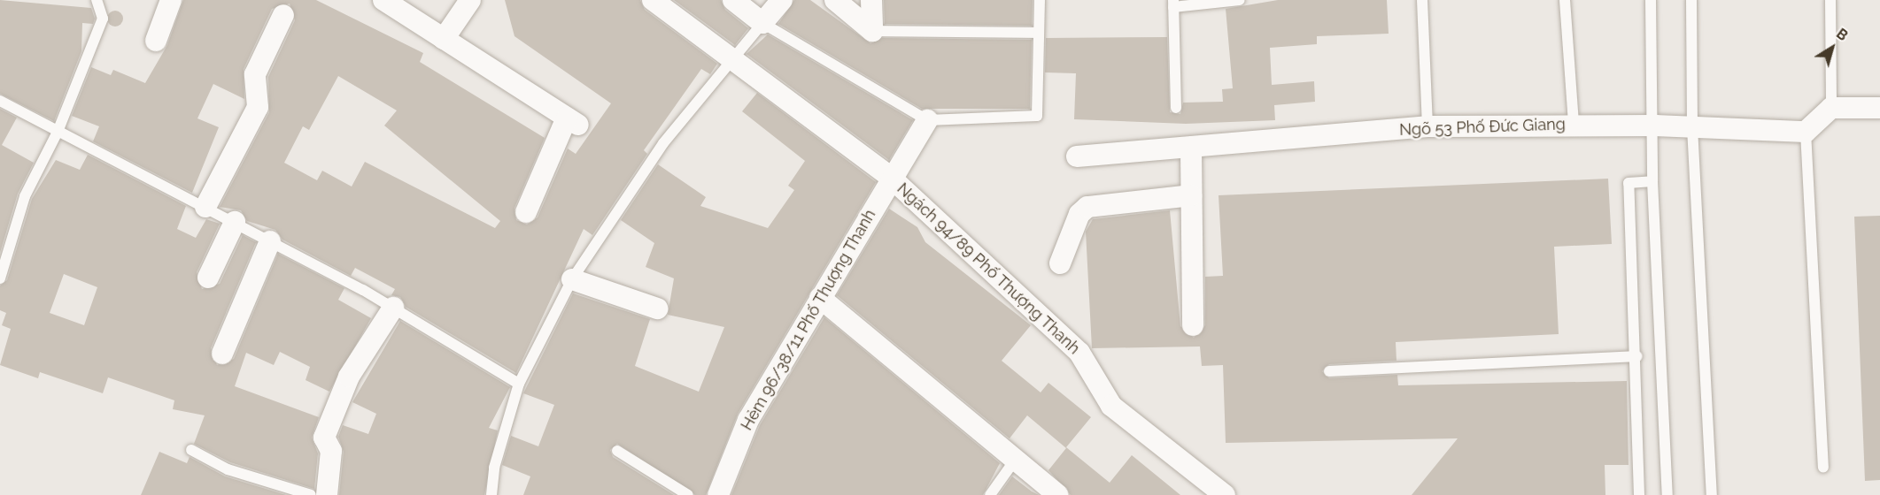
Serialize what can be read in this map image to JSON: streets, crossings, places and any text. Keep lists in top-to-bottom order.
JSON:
{
  "streets": {
    "street": ["Ngõ 53 Phố Đức Giang", "Ngách 94/89 Phố Thượng Thanh", "Hẻm 96/38/11 Phố Thượng Thanh"]
  },
  "crossings": [
    ["Ngách 94/89 Phố Thượng Thanh", "Hẻm 96/38/11 Phố Thượng Thanh"]
  ],
  "north": "top right"
}
